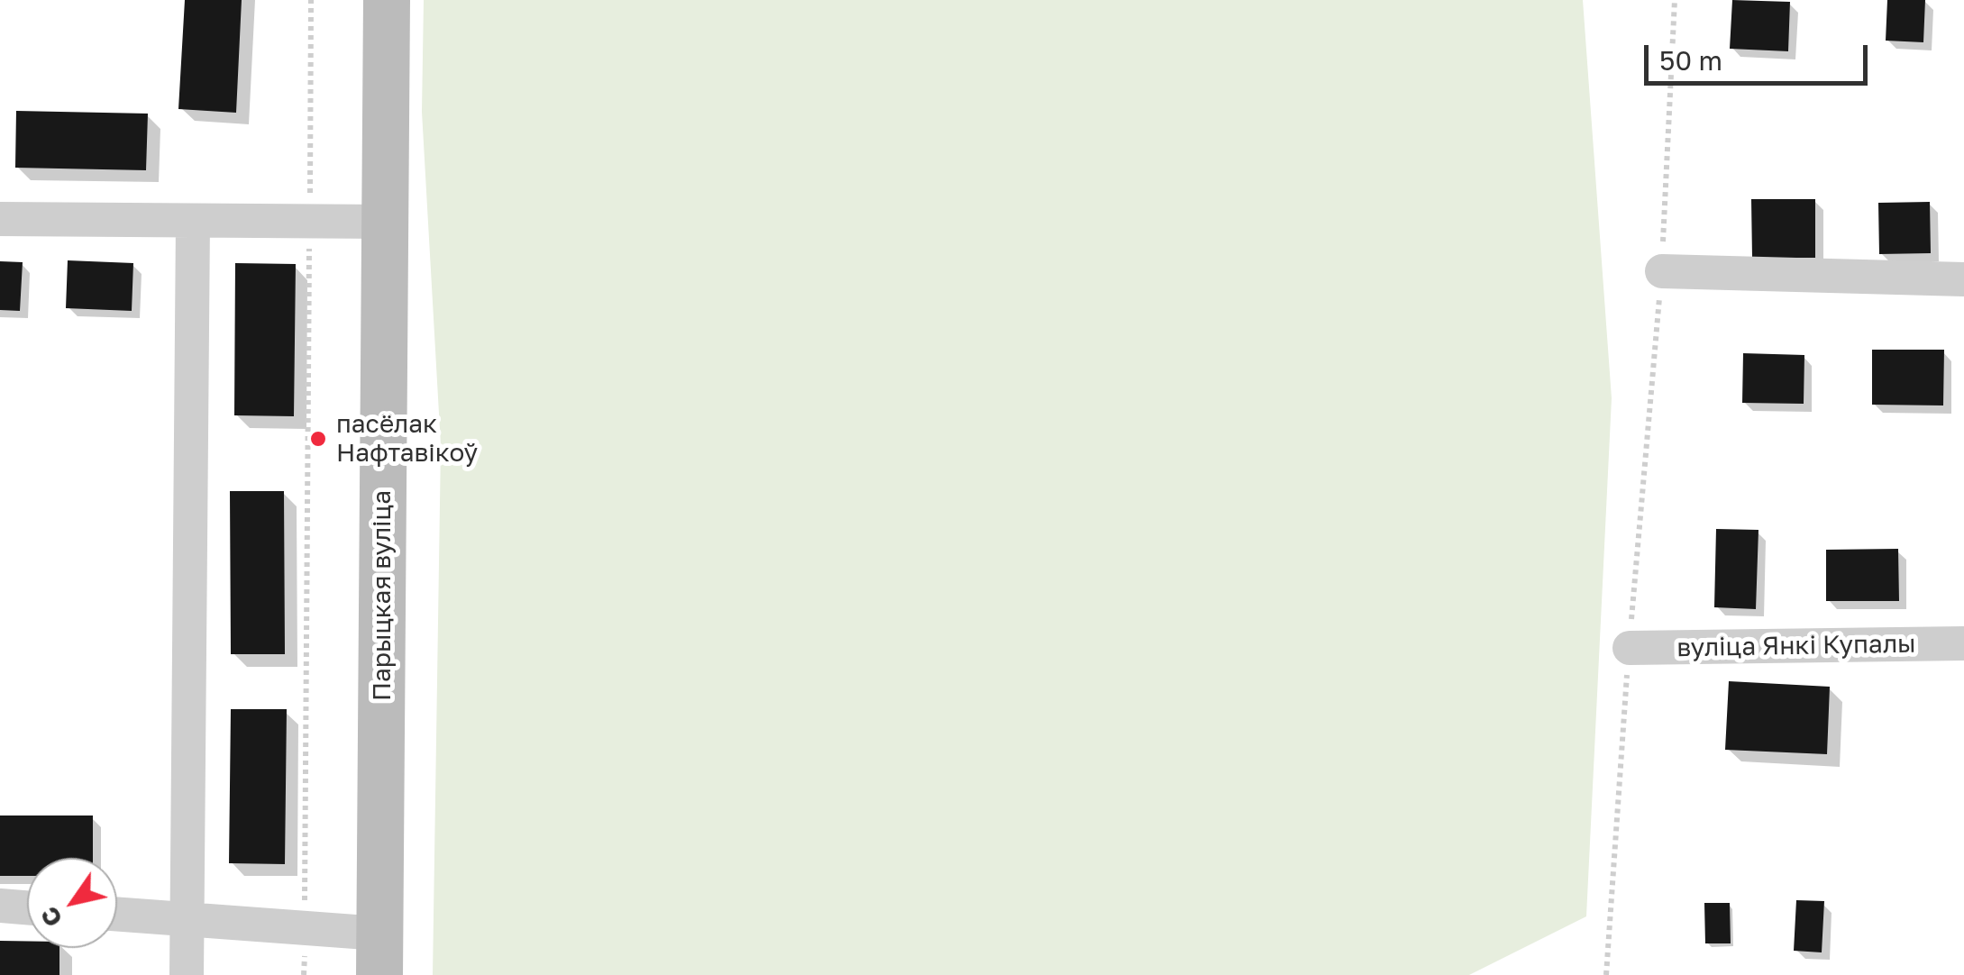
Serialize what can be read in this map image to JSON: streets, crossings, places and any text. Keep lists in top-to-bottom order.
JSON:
{
  "streets": {
    "main road": ["Парыцкая вуліца"],
    "street": ["вуліца Янкі Купалы"]
  },
  "places": ["пасёлак Нафтавікоў"],
  "scale_bar": "50 m",
  "north": "bottom left"
}
